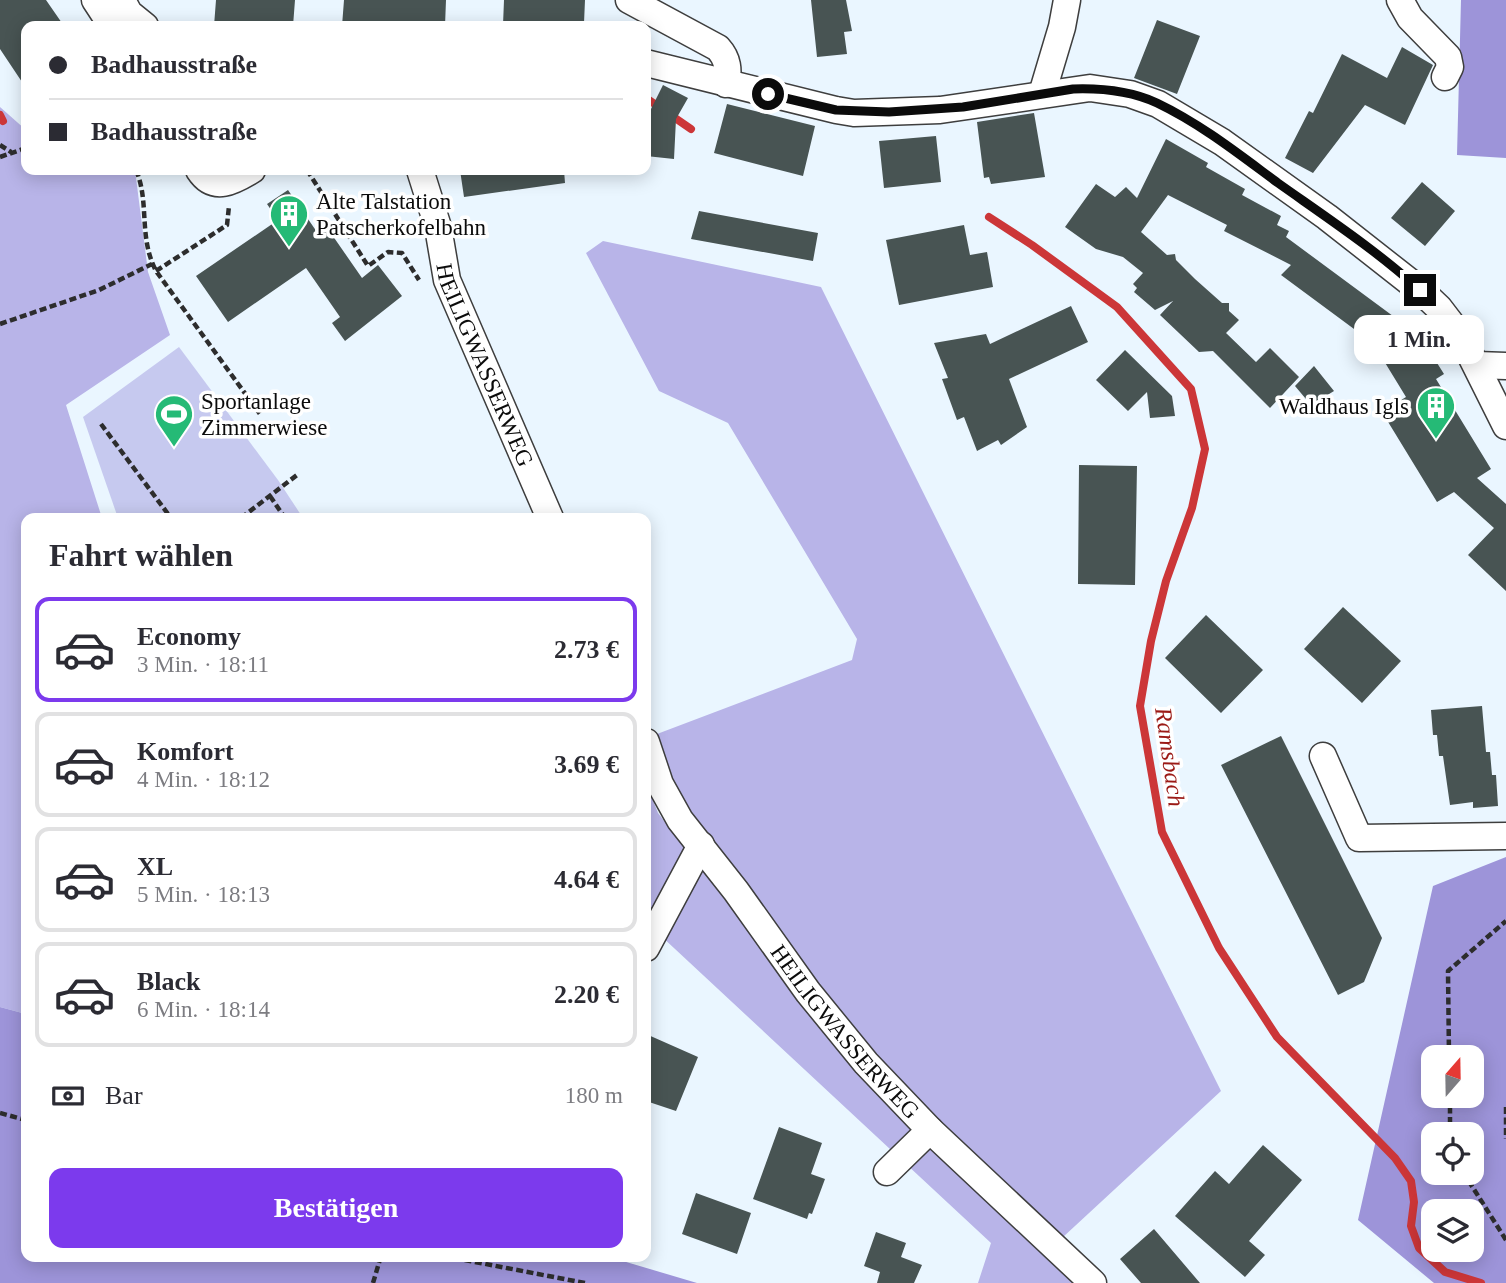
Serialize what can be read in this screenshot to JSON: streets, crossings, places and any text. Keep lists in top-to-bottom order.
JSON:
{
  "streets": {
    "street": ["HEILIGWASSERWEG"]
  },
  "water": ["Ramsbach"],
  "places": {
    "building": ["Alte Talstation Patscherkofelbahn", "Waldhaus Igls"],
    "sports": ["Sportanlage Zimmerwiese"]
  },
  "north": "top",
  "page": {
    "banner": ["Badhausstraße", "Badhausstraße"],
    "bubble": "1 Min.",
    "heading": "Fahrt wählen",
    "list": [
      {
        "name": "Economy",
        "note": "3 Min. · 18:11",
        "value": "2.73 €"
      },
      {
        "name": "Komfort",
        "note": "4 Min. · 18:12",
        "value": "3.69 €"
      },
      {
        "name": "XL",
        "note": "5 Min. · 18:13",
        "value": "4.64 €"
      },
      {
        "name": "Black",
        "note": "6 Min. · 18:14",
        "value": "2.20 €"
      }
    ],
    "pay": ["Bar", "180 m"],
    "buttons": "Bestätigen"
  }
}
